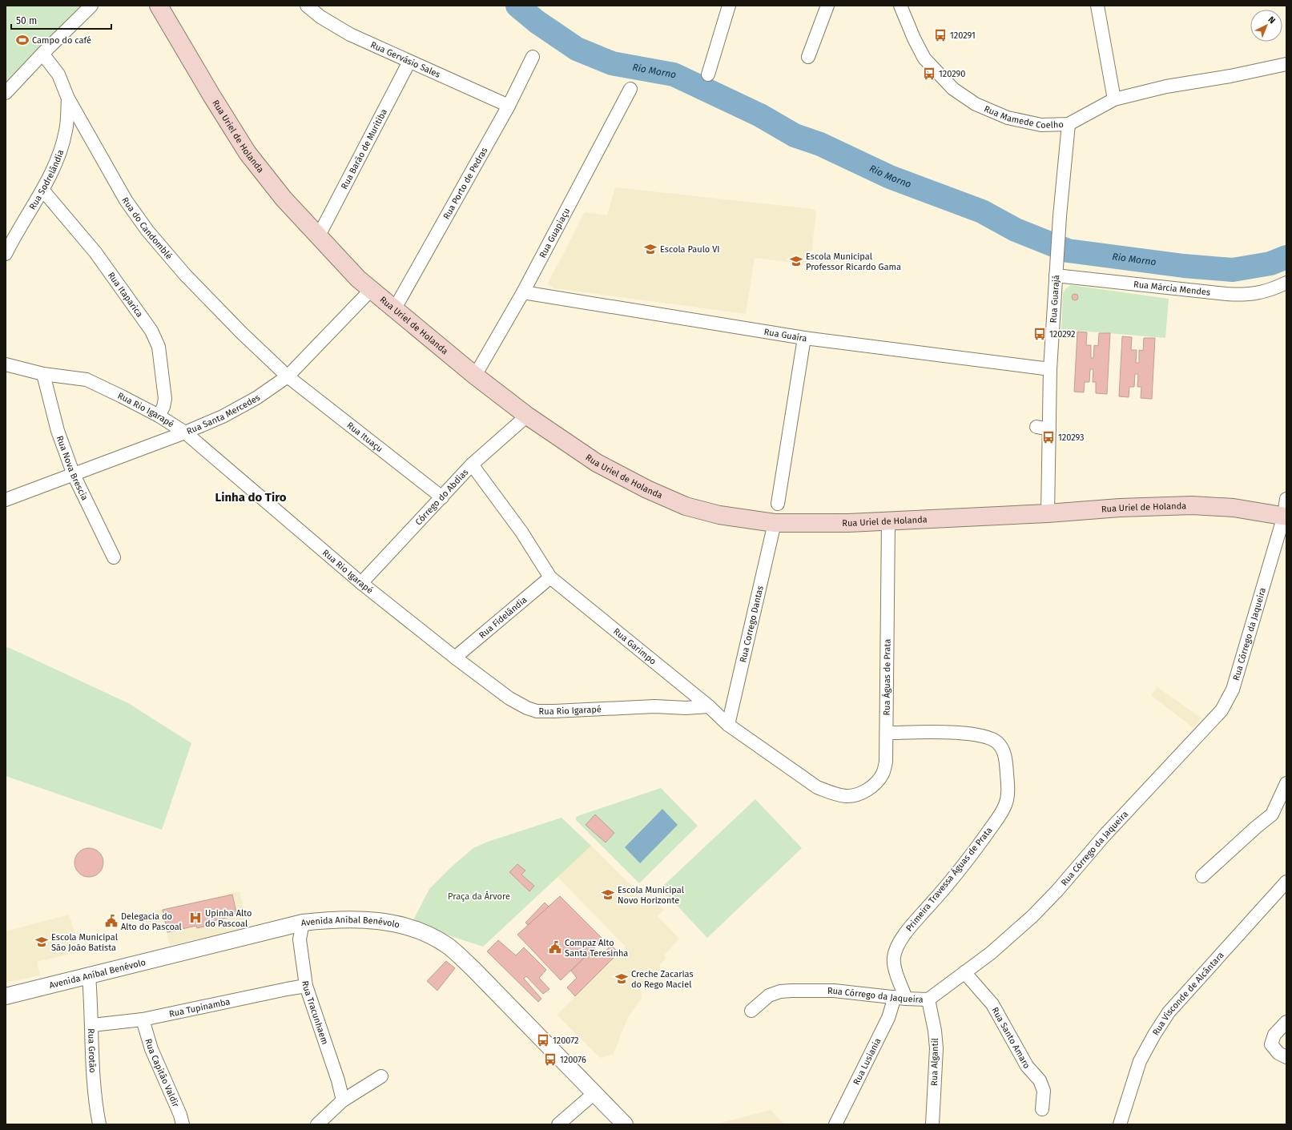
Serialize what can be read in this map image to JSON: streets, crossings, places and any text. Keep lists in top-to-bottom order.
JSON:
{
  "streets": {
    "main road": ["Rua Uriel de Holanda"],
    "street": [
      "Rua Gervásio Sales",
      "Rua Mamede Coelho",
      "Rua Barão de Muritiba",
      "Rua Sodrelândia",
      "Rua Porto de Pedras",
      "Rua do Candomblé",
      "Rua Guapiaçu",
      "Rua Márcia Mendes",
      "Rua Itaparica",
      "Rua Guarajá",
      "Rua Guaíra",
      "Rua Rio Igarapé",
      "Rua Santa Mercedes",
      "Rua Ituaçu",
      "Rua Nova Brescia",
      "Córrego do Abdias",
      "Rua Fidelândia",
      "Rua Corrego Dantas",
      "Rua Córrego da Jaqueira",
      "Rua Garimpo",
      "Rua Águas de Prata",
      "Primeira Travessa Águas de Prata",
      "Avenida Aníbal Benévolo",
      "Rua Visconde de Alcântara",
      "Rua Tupinamba",
      "Rua Tracunhaem",
      "Rua Santo Amaro",
      "Rua Grotão",
      "Rua Lusiania",
      "Rua Algantil",
      "Rua Capitão Valdir"
    ]
  },
  "crossings": [
    ["Rua Gervásio Sales", "Rua Barão de Muritiba"],
    ["Rua Gervásio Sales", "Rua Porto de Pedras"],
    ["Rua Mamede Coelho", "Rua Guarajá"],
    ["Rua Uriel de Holanda", "Rua Barão de Muritiba"],
    ["Rua Uriel de Holanda", "Rua Porto de Pedras"],
    ["Rua Uriel de Holanda", "Rua Guapiaçu"],
    ["Rua Uriel de Holanda", "Rua Guarajá"],
    ["Rua Uriel de Holanda", "Rua Santa Mercedes"],
    ["Rua Uriel de Holanda", "Córrego do Abdias"],
    ["Rua Uriel de Holanda", "Rua Corrego Dantas"],
    ["Rua Uriel de Holanda", "Rua Córrego da Jaqueira"],
    ["Rua Uriel de Holanda", "Rua Águas de Prata"],
    ["Rua Sodrelândia", "Rua do Candomblé"],
    ["Rua Sodrelândia", "Rua Itaparica"],
    ["Rua do Candomblé", "Rua Santa Mercedes"],
    ["Rua do Candomblé", "Rua Ituaçu"],
    ["Rua Guapiaçu", "Rua Guaíra"],
    ["Rua Márcia Mendes", "Rua Guarajá"],
    ["Rua Itaparica", "Rua Rio Igarapé"],
    ["Rua Guarajá", "Rua Guaíra"],
    ["Rua Rio Igarapé", "Rua Santa Mercedes"],
    ["Rua Rio Igarapé", "Rua Nova Brescia"],
    ["Rua Rio Igarapé", "Córrego do Abdias"],
    ["Rua Rio Igarapé", "Rua Fidelândia"],
    ["Rua Rio Igarapé", "Rua Garimpo"],
    ["Rua Santa Mercedes", "Rua Ituaçu"],
    ["Rua Santa Mercedes", "Rua Nova Brescia"],
    ["Rua Ituaçu", "Córrego do Abdias"],
    ["Córrego do Abdias", "Rua Garimpo"],
    ["Rua Fidelândia", "Rua Garimpo"],
    ["Rua Corrego Dantas", "Rua Garimpo"],
    ["Rua Córrego da Jaqueira", "Primeira Travessa Águas de Prata"],
    ["Rua Córrego da Jaqueira", "Rua Santo Amaro"],
    ["Rua Córrego da Jaqueira", "Rua Lusiania"],
    ["Rua Córrego da Jaqueira", "Rua Algantil"],
    ["Rua Garimpo", "Rua Águas de Prata"],
    ["Rua Águas de Prata", "Primeira Travessa Águas de Prata"],
    ["Primeira Travessa Águas de Prata", "Rua Lusiania"],
    ["Avenida Aníbal Benévolo", "Rua Tracunhaem"],
    ["Avenida Aníbal Benévolo", "Rua Grotão"],
    ["Rua Tupinamba", "Rua Tracunhaem"],
    ["Rua Tupinamba", "Rua Grotão"],
    ["Rua Tupinamba", "Rua Capitão Valdir"]
  ],
  "districts": ["Linha do Tiro"],
  "water": ["Rio Morno"],
  "parks": ["Praça da Árvore"],
  "places": {
    "bus stop": [
      "120291",
      "120290",
      "120292",
      "120293",
      "120072",
      "120076"
    ],
    "sports": ["Campo do café"],
    "school or university": [
      "Escola Paulo VI",
      "Escola Municipal Professor Ricardo Gama",
      "Escola Municipal Novo Horizonte",
      "Escola Municipal São João Batista",
      "Creche Zacarias do Rego Maciel"
    ],
    "hospital": ["Upinha Alto do Pascoal"],
    "public building": ["Delegacia do Alto do Pascoal", "Compaz Alto Santa Teresinha"]
  },
  "scale_bar": "50 m",
  "north": "top right"
}
